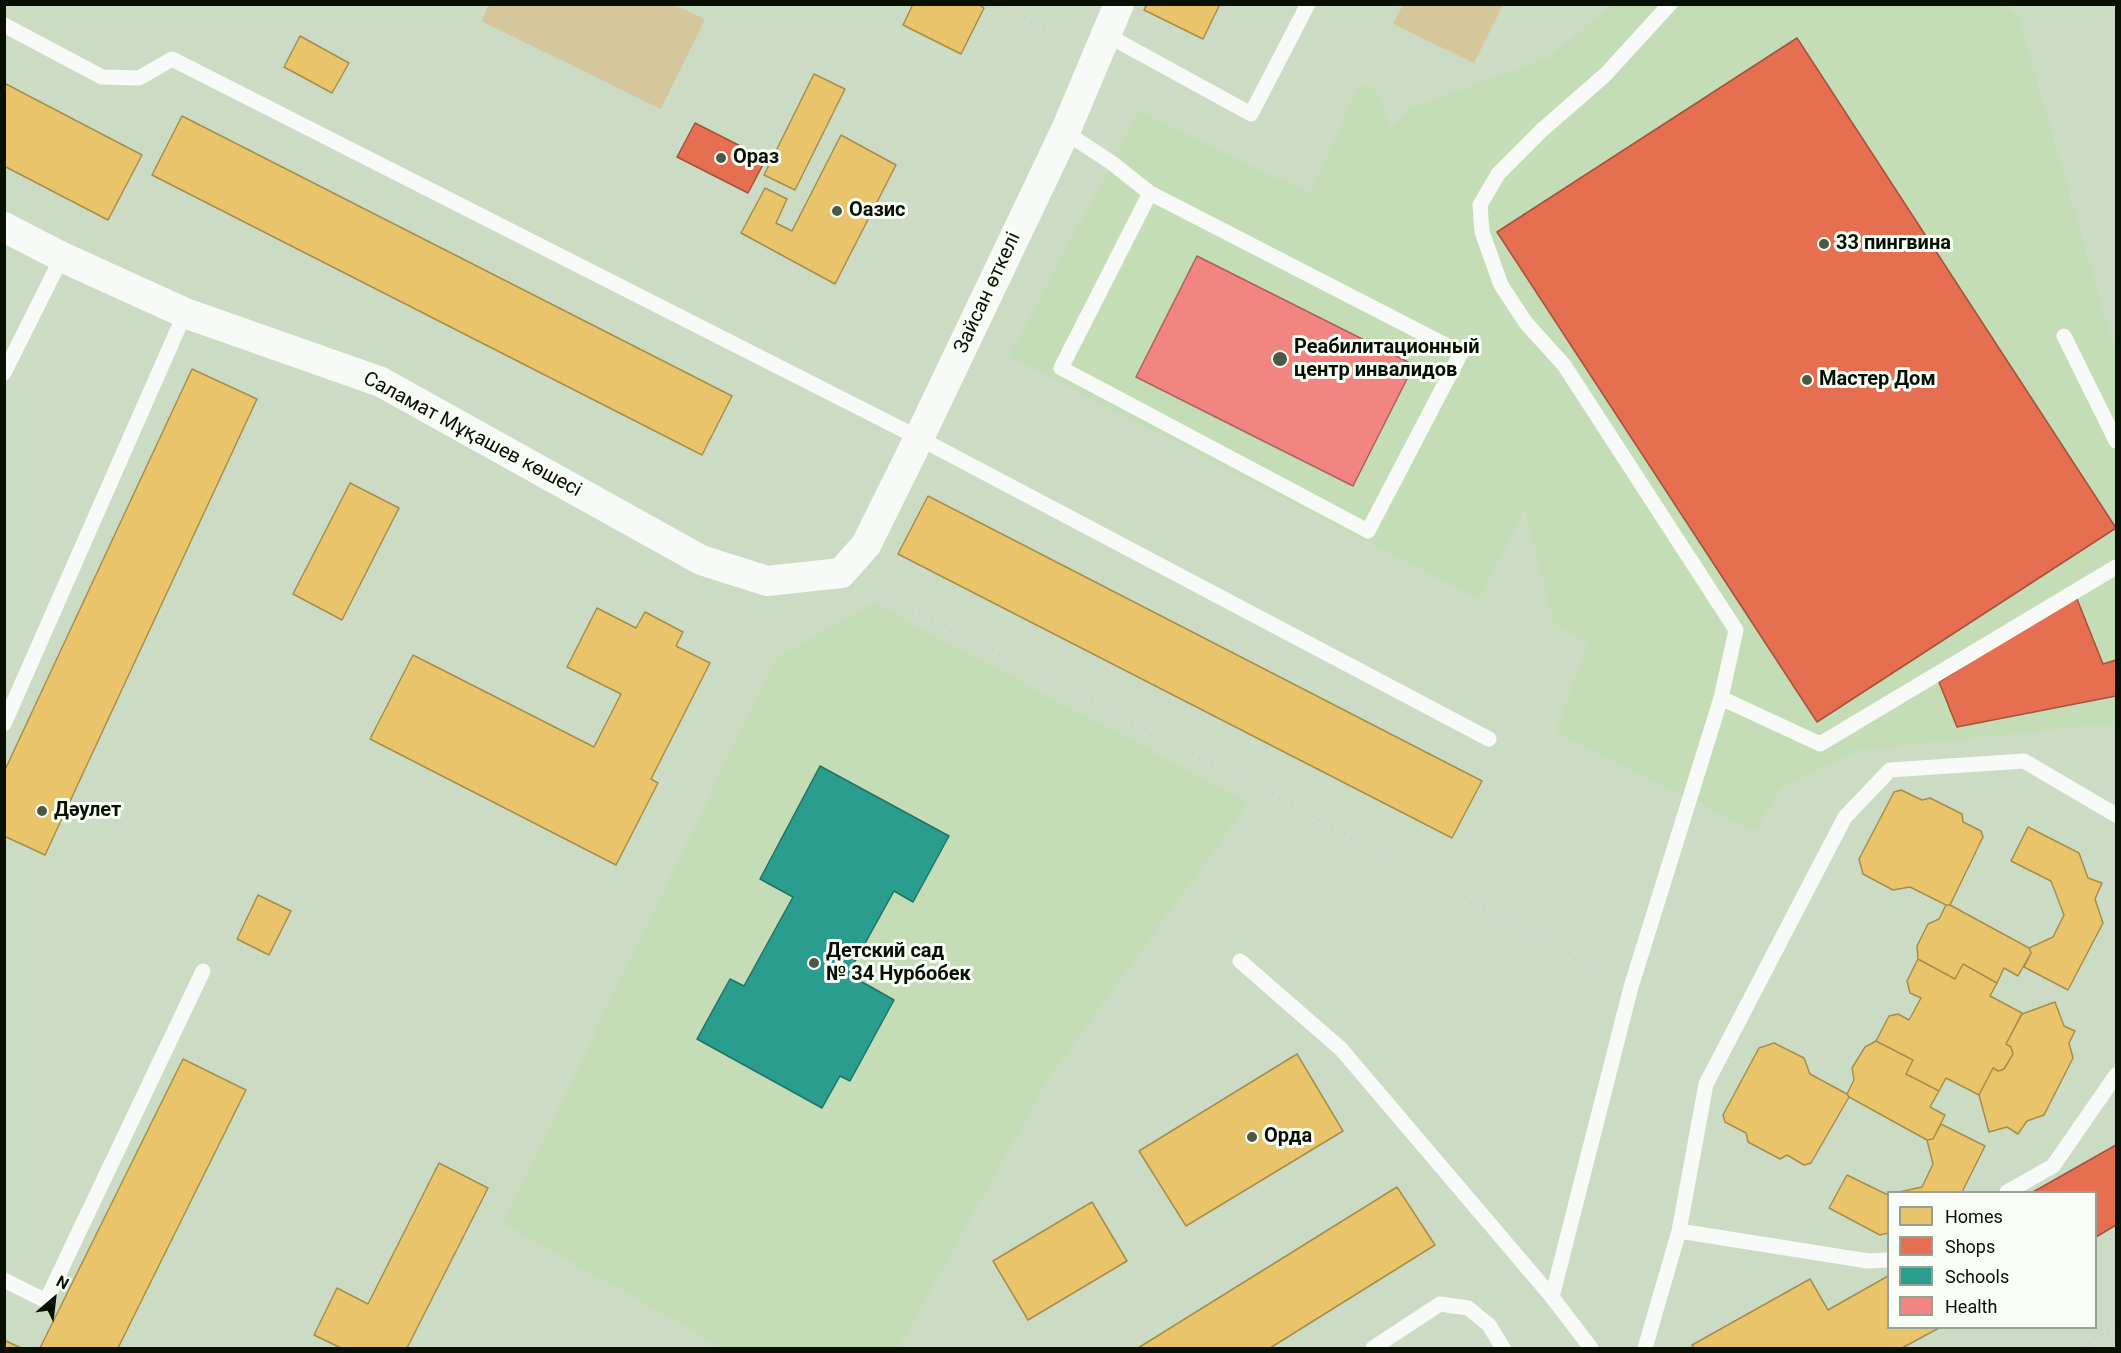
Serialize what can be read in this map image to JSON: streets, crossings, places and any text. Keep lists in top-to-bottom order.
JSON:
{
  "streets": {
    "street": ["Зайсан өткелі", "Саламат Мұқашев көшесі"]
  },
  "crossings": [
    ["Зайсан өткелі", "Саламат Мұқашев көшесі"]
  ],
  "places": [
    "Ораз",
    "Оазис",
    "33 пингвина",
    "Реабилитационный центр инвалидов",
    "Мастер Дом",
    "Дәулет",
    "Детский сад № 34 Нурбобек",
    "Орда"
  ],
  "legend": [
    "Homes",
    "Shops",
    "Schools",
    "Health"
  ],
  "north": "top right"
}
